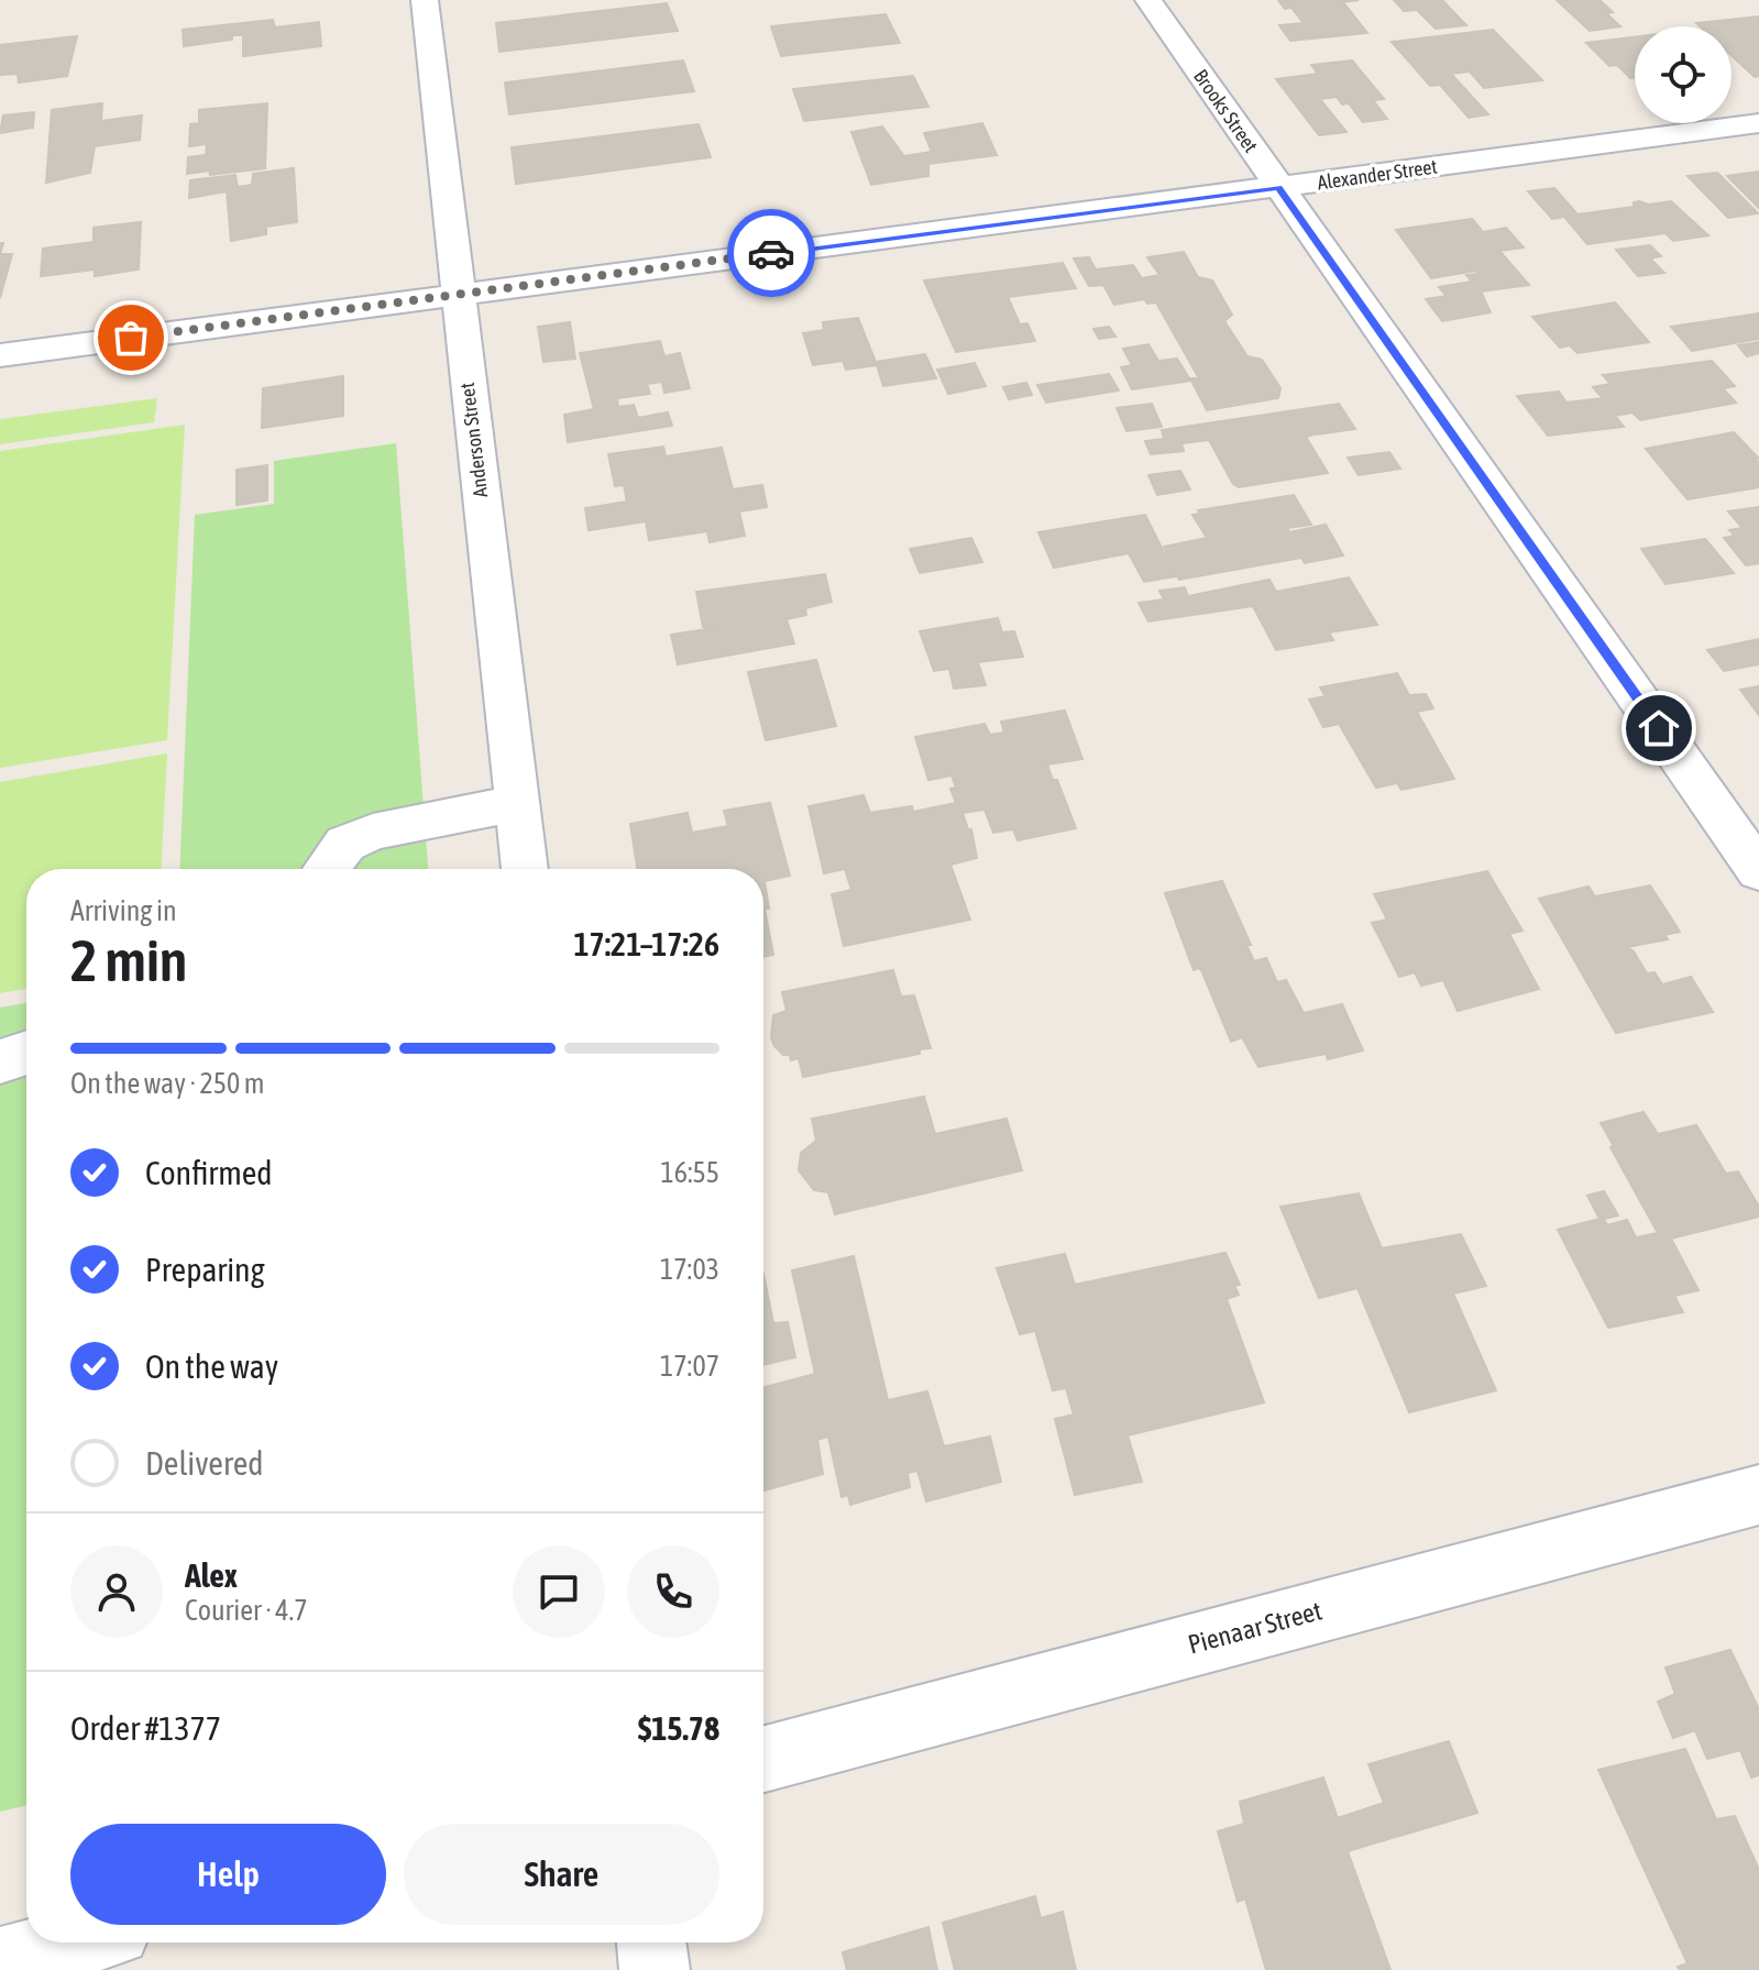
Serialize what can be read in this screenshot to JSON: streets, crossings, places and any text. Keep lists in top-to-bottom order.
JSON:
{
  "streets": {
    "street": [
      "Brooks Street",
      "Alexander Street",
      "Anderson Street",
      "Pienaar Street"
    ]
  },
  "crossings": [
    ["Brooks Street", "Alexander Street"],
    ["Alexander Street", "Anderson Street"]
  ],
  "page": {
    "heading": ["2 min", "Arriving in", "17:21–17:26"],
    "panel": [
      "Alex",
      "Courier · 4.7",
      "Order #1377",
      "$15.78"
    ],
    "bar": "On the way · 250 m",
    "list": [
      ["Confirmed", "16:55"],
      ["Preparing", "17:03"],
      ["On the way", "17:07"],
      "Delivered"
    ],
    "buttons": ["Help", "Share"]
  }
}
